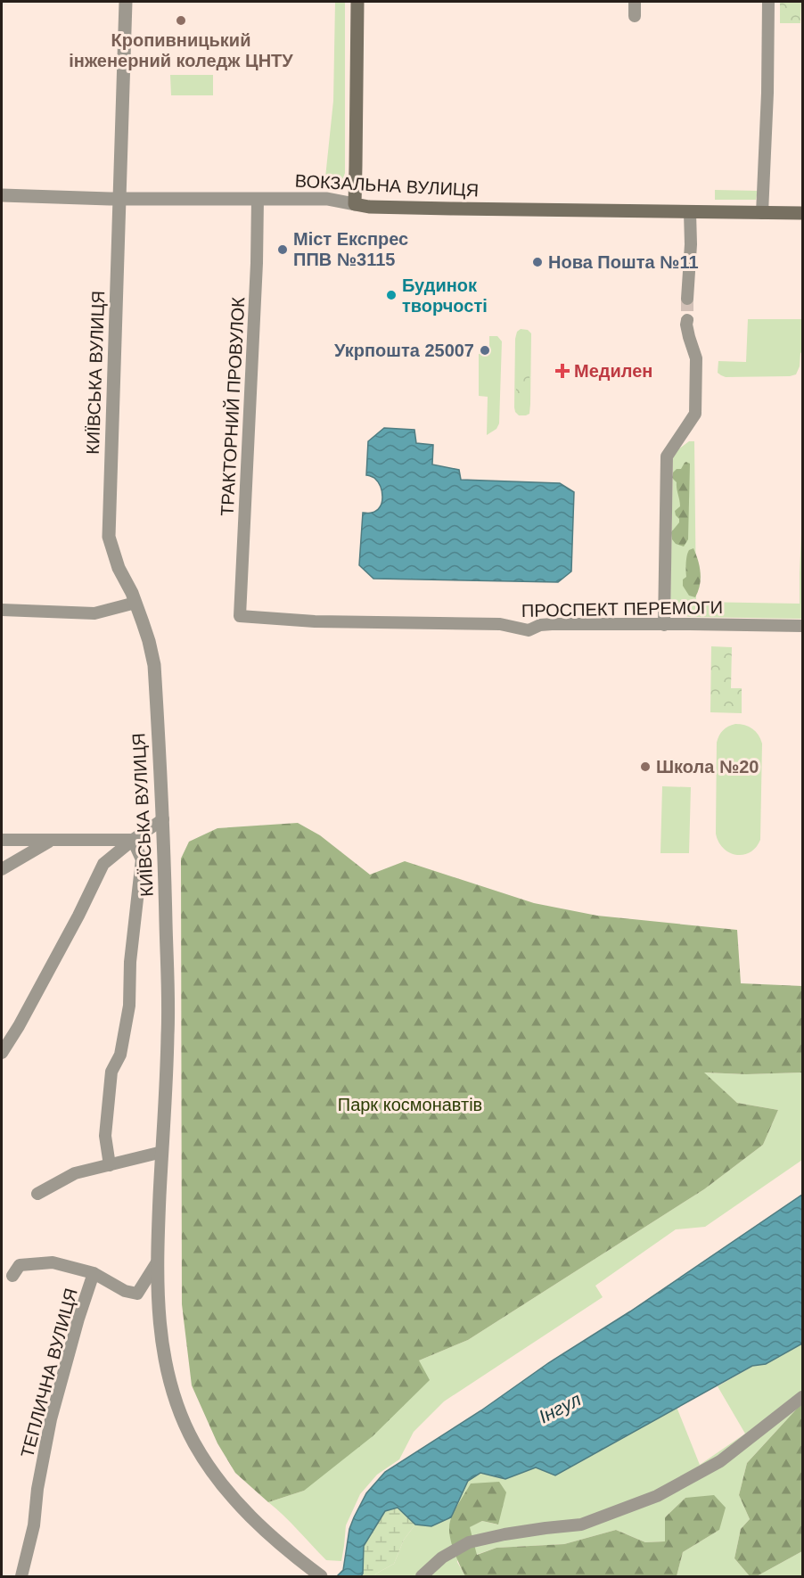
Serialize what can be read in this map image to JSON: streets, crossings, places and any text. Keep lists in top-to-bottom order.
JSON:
{
  "streets": {
    "main road": ["ВОКЗАЛЬНА ВУЛИЦЯ"],
    "street": [
      "КИЇВСЬКА ВУЛИЦЯ",
      "ТРАКТОРНИЙ ПРОВУЛОК",
      "ПРОСПЕКТ ПЕРЕМОГИ",
      "ТЕПЛИЧНА ВУЛИЦЯ"
    ]
  },
  "crossings": [
    ["ВОКЗАЛЬНА ВУЛИЦЯ", "КИЇВСЬКА ВУЛИЦЯ"],
    ["ВОКЗАЛЬНА ВУЛИЦЯ", "ТРАКТОРНИЙ ПРОВУЛОК"],
    ["ТРАКТОРНИЙ ПРОВУЛОК", "ПРОСПЕКТ ПЕРЕМОГИ"]
  ],
  "water": ["Інгул"],
  "parks": ["Парк космонавтів"],
  "places": {
    "other": [
      "Кропивницький інженерний коледж ЦНТУ",
      "Міст Експрес ППВ №3115",
      "Нова Пошта №11",
      "Будинок творчості",
      "Укрпошта 25007",
      "Школа №20"
    ],
    "health": ["Медилен"]
  }
}
